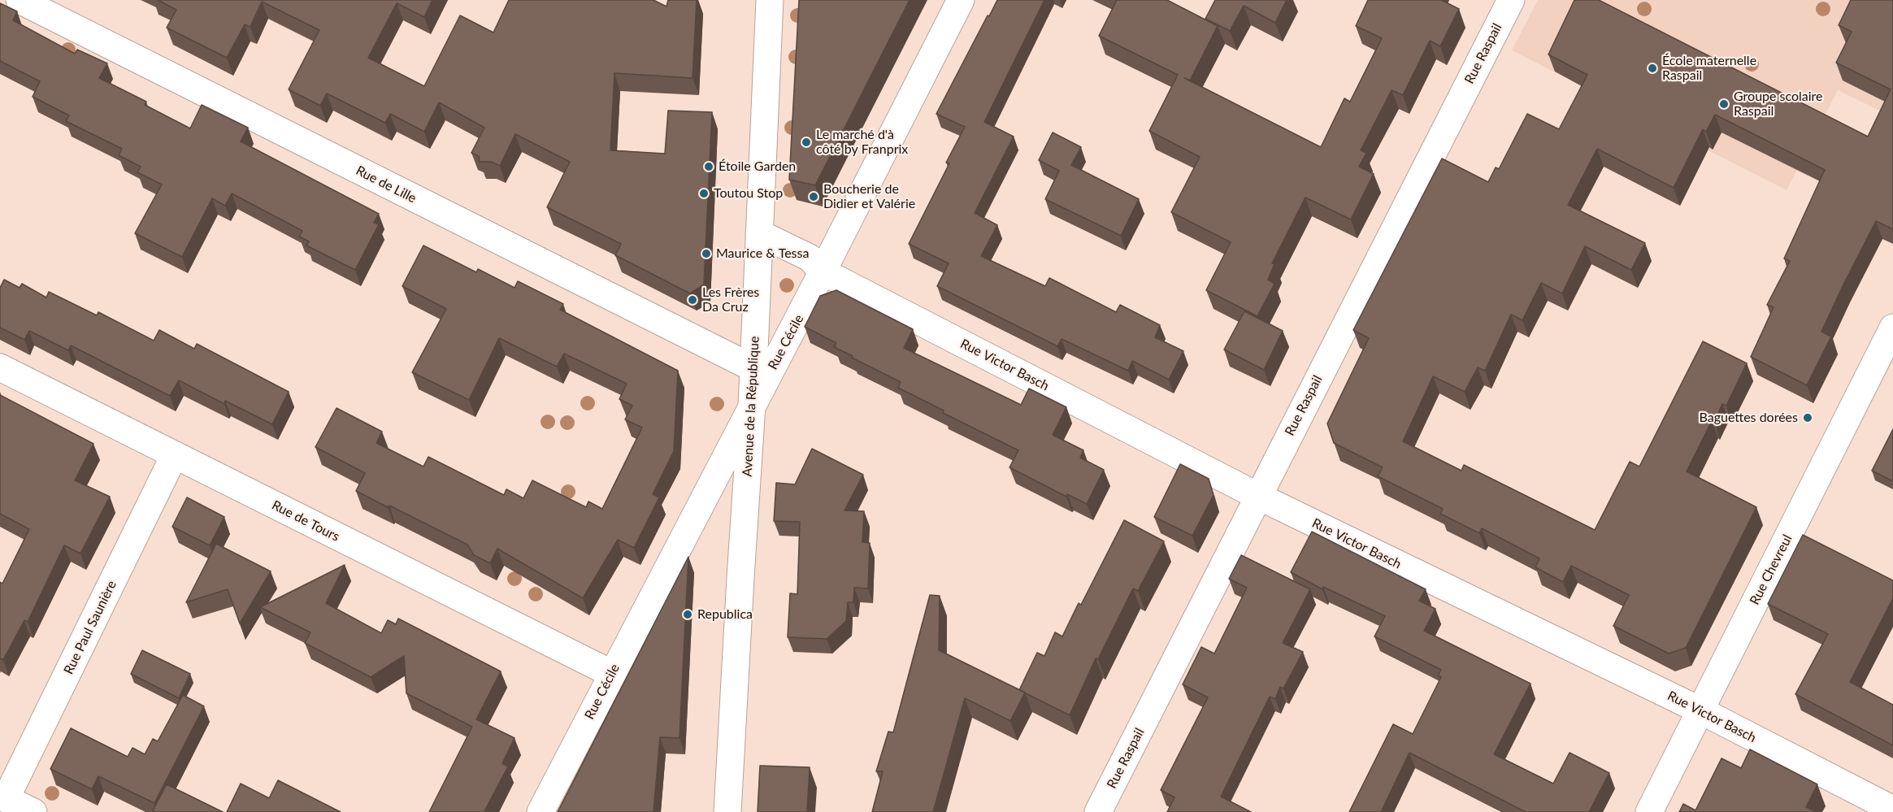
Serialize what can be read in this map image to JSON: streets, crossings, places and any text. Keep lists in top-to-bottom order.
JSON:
{
  "streets": {
    "street": [
      "Rue Raspail",
      "Rue de Lille",
      "Rue Cécile",
      "Rue Victor Basch",
      "Avenue de la République",
      "Rue de Tours",
      "Rue Chevreul",
      "Rue Paul Saunière"
    ]
  },
  "crossings": [
    ["Rue Raspail", "Rue Victor Basch"],
    ["Rue de Lille", "Avenue de la République"],
    ["Rue Cécile", "Rue Victor Basch"],
    ["Rue Cécile", "Avenue de la République"],
    ["Rue Cécile", "Rue de Tours"],
    ["Rue Victor Basch", "Avenue de la République"],
    ["Rue Victor Basch", "Rue Chevreul"],
    ["Rue de Tours", "Rue Paul Saunière"]
  ],
  "places": [
    "École maternelle Raspail",
    "Groupe scolaire Raspail",
    "Le marché d'à côté by Franprix",
    "Étoile Garden",
    "Toutou Stop",
    "Boucherie de Didier et Valérie",
    "Maurice & Tessa",
    "Les Frères Da Cruz",
    "Baguettes dorées",
    "Republica"
  ]
}
